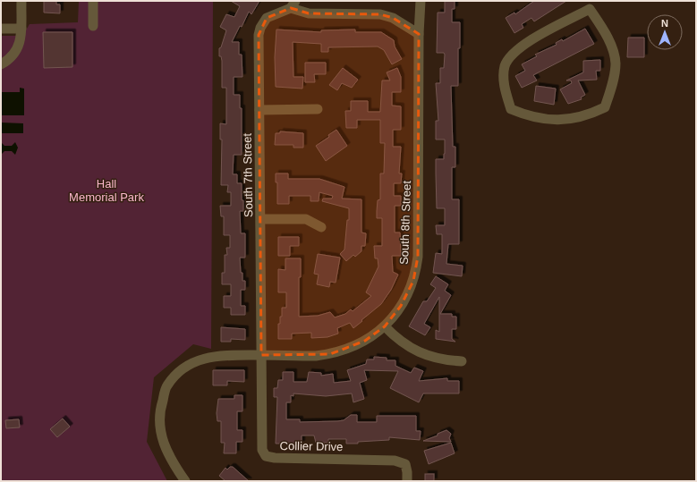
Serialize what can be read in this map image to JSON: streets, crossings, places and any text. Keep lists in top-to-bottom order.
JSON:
{
  "streets": {
    "street": ["South 7th Street", "South 8th Street", "Collier Drive"]
  },
  "crossings": [
    ["South 7th Street", "South 8th Street"],
    ["South 7th Street", "Collier Drive"]
  ],
  "parks": ["Hall Memorial Park"],
  "north": "top"
}
